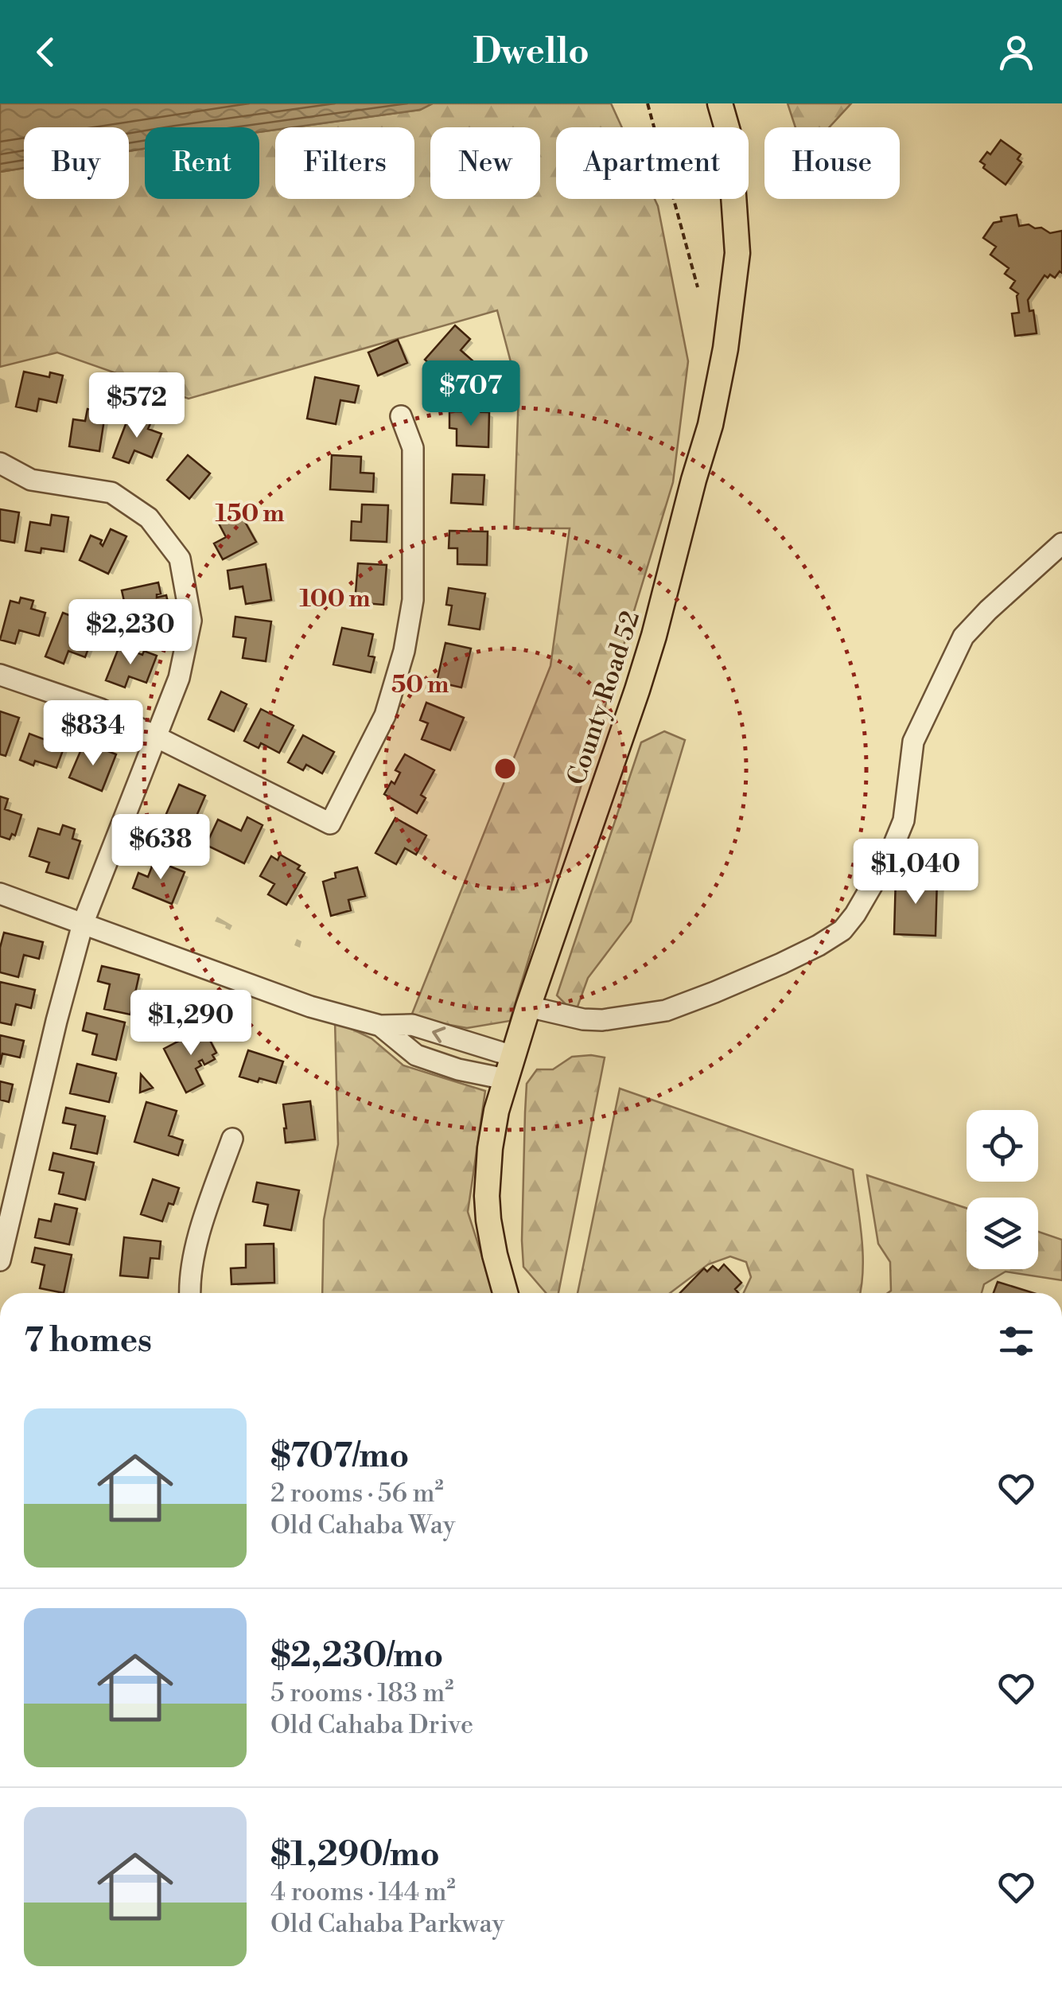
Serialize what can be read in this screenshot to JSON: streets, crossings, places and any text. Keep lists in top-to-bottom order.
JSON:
{
  "streets": {
    "main road": ["County Road 52"]
  },
  "page": {
    "header": "Dwello",
    "chip": [
      "Buy",
      "Rent",
      "Filters",
      "New",
      "Apartment",
      "House"
    ],
    "price": [
      "$707",
      "$572",
      "$2,230",
      "$834",
      "$638",
      "$1,040",
      "$1,290"
    ],
    "heading": "7 homes",
    "list": [
      {
        "name": "$707/mo",
        "note": "2 rooms · 56 m² · Old Cahaba Way"
      },
      {
        "name": "$2,230/mo",
        "note": "5 rooms · 183 m² · Old Cahaba Drive"
      },
      {
        "name": "$1,290/mo",
        "note": "4 rooms · 144 m² · Old Cahaba Parkway"
      }
    ]
  },
  "rings": ["150 m", "100 m", "50 m"]
}
